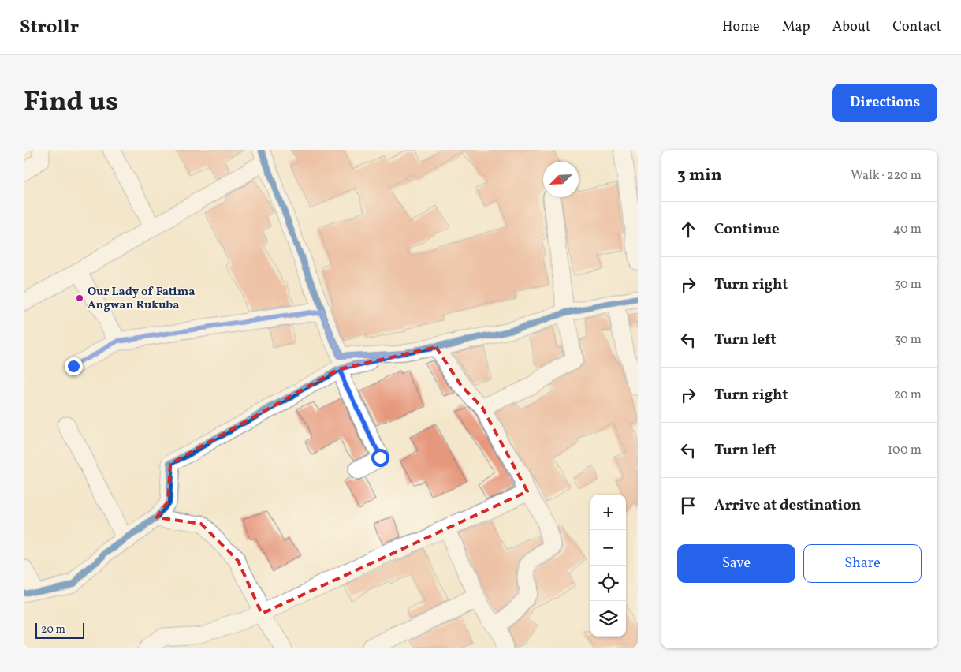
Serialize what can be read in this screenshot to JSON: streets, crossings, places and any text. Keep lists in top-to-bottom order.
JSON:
{
  "places": ["Our Lady of Fatima Angwan Rukuba"],
  "scale_bar": "20 m",
  "north": "bottom left",
  "page": {
    "header": "Strollr",
    "nav": [
      "Home",
      "Map",
      "About",
      "Contact"
    ],
    "title": "Find us",
    "buttons": [
      "Directions",
      ["Save", "Share"]
    ],
    "heading": ["3 min", "Walk · 220 m"],
    "list": [
      ["Continue", "40 m"],
      ["Turn right", "30 m"],
      ["Turn left", "30 m"],
      ["Turn right", "20 m"],
      ["Turn left", "100 m"],
      "Arrive at destination"
    ],
    "map_buttons": ["+", "−"],
    "scale": "20 m"
  }
}
